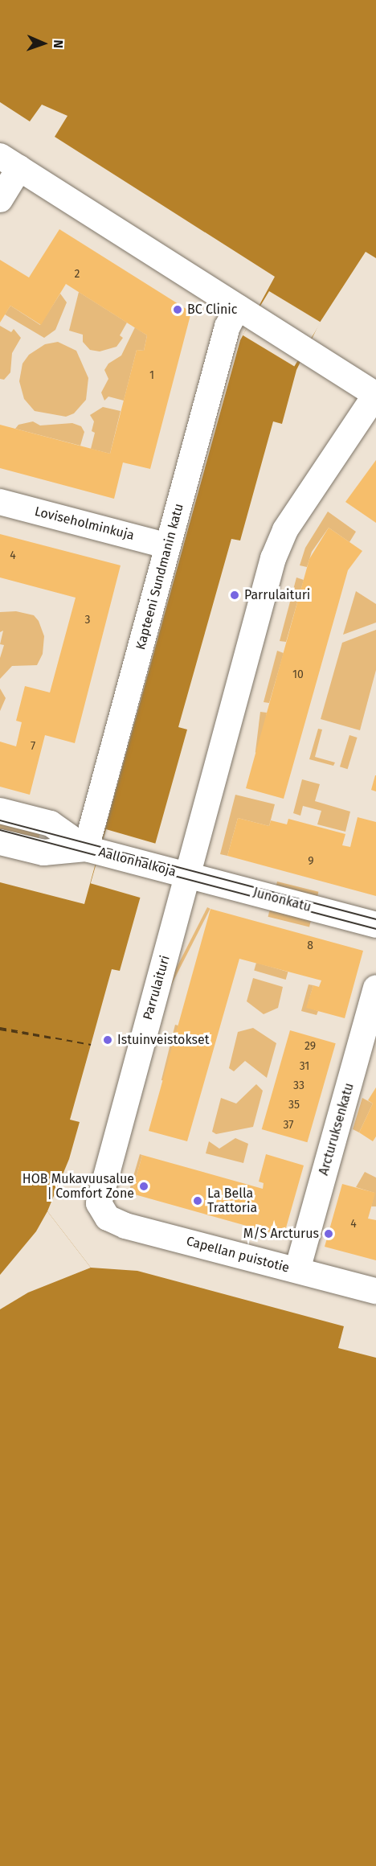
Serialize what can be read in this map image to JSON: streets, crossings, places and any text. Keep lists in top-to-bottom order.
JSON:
{
  "streets": {
    "street": [
      "Loviseholminkuja",
      "Kapteeni Sundmanin katu",
      "Aallonhalkoja",
      "Junonkatu",
      "Parrulaituri",
      "Arcturuksenkatu",
      "Capellan puistotie"
    ]
  },
  "crossings": [
    ["Loviseholminkuja", "Kapteeni Sundmanin katu"],
    ["Kapteeni Sundmanin katu", "Aallonhalkoja"],
    ["Aallonhalkoja", "Junonkatu"],
    ["Aallonhalkoja", "Parrulaituri"],
    ["Junonkatu", "Parrulaituri"],
    ["Parrulaituri", "Capellan puistotie"],
    ["Arcturuksenkatu", "Capellan puistotie"]
  ],
  "places": [
    "BC Clinic",
    "Parrulaituri",
    "Istuinveistokset",
    "HOB Mukavuusalue | Comfort Zone",
    "La Bella Trattoria",
    "M/S Arcturus"
  ],
  "house_numbers": [
    "2",
    "1",
    "4",
    "3",
    "10",
    "7",
    "9",
    "8",
    "29",
    "31",
    "33",
    "35",
    "37",
    "4"
  ],
  "north": "right"
}
